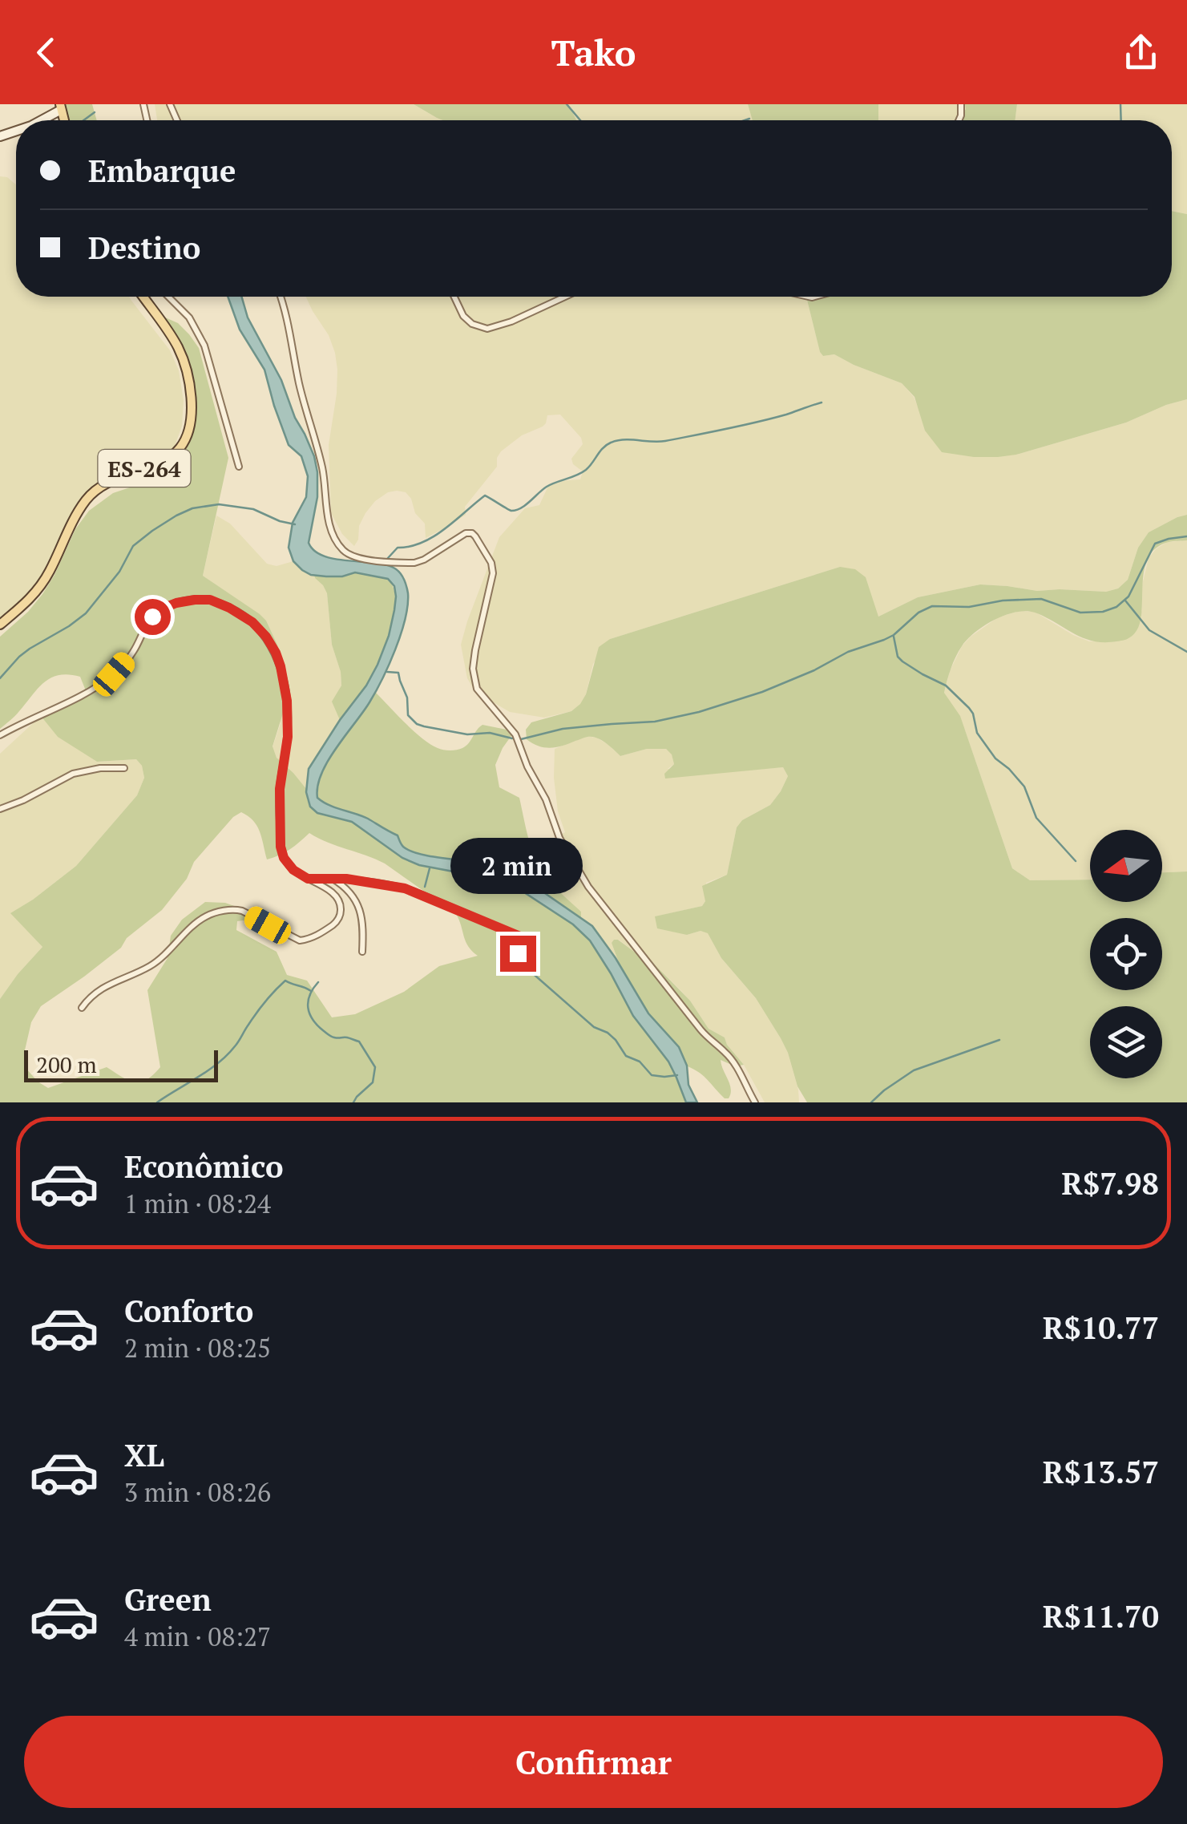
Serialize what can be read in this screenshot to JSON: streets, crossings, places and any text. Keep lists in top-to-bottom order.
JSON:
{
  "streets": {
    "main road": ["ES-264"]
  },
  "scale_bar": "200 m",
  "north": "left",
  "page": {
    "header": "Tako",
    "banner": ["Embarque", "Destino"],
    "bubble": "2 min",
    "scale": "200 m",
    "list": [
      {
        "name": "Econômico",
        "note": "1 min · 08:24",
        "value": "R$7.98"
      },
      {
        "name": "Conforto",
        "note": "2 min · 08:25",
        "value": "R$10.77"
      },
      {
        "name": "XL",
        "note": "3 min · 08:26",
        "value": "R$13.57"
      },
      {
        "name": "Green",
        "note": "4 min · 08:27",
        "value": "R$11.70"
      }
    ],
    "buttons": "Confirmar"
  }
}
